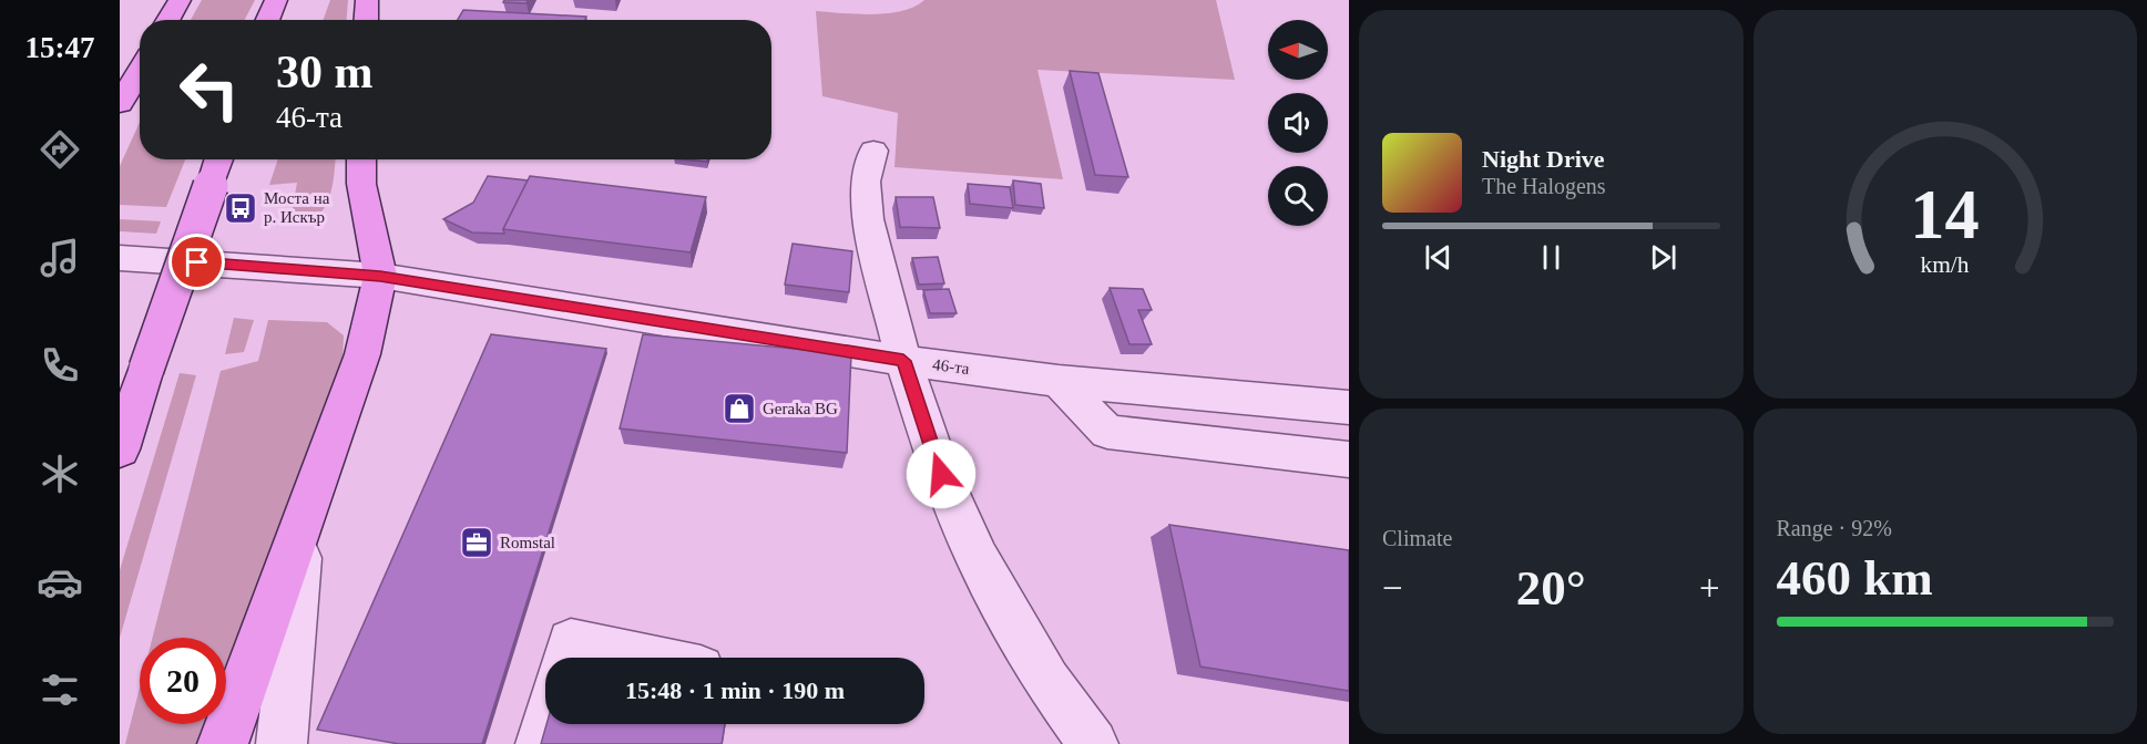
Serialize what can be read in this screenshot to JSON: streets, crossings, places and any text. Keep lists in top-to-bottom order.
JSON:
{
  "streets": {
    "street": ["46-та"]
  },
  "places": {
    "bus stop": ["Моста на р. Искър"],
    "shop": ["Geraka BG"],
    "office": ["Romstal"]
  },
  "north": "left",
  "page": {
    "tabs": "15:47",
    "turn": ["30 m", "46-та"],
    "song": ["Night Drive", "The Halogens"],
    "tile": [
      "Climate",
      ["Range · 92%", "460 km"]
    ],
    "heat": ["−", "20°", "+"],
    "limit": "20",
    "trip": "15:48 · 1 min · 190 m",
    "gauge": ["14", "km/h"]
  }
}
